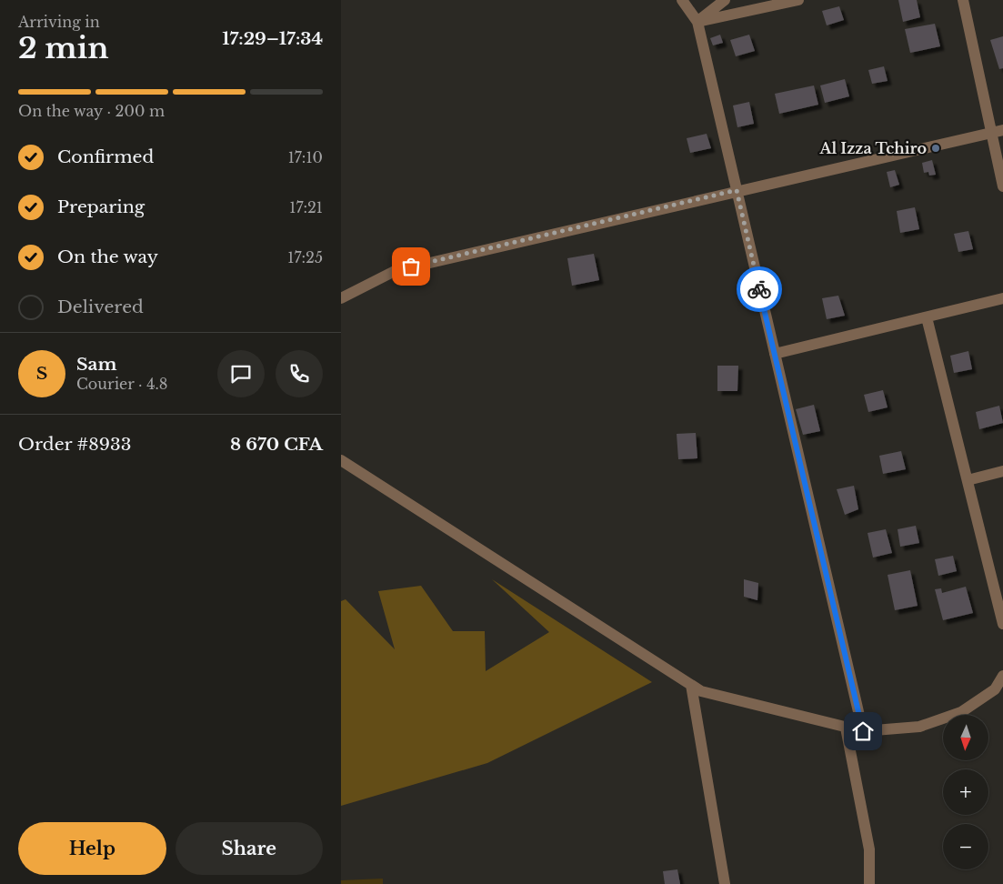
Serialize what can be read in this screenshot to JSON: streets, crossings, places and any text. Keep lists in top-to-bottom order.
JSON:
{
  "places": ["Al Izza Tchiro"],
  "north": "bottom",
  "page": {
    "heading": ["2 min", "Arriving in", "17:29–17:34"],
    "panel": [
      "Sam",
      "Courier · 4.8",
      "Order #8933",
      "8 670 CFA"
    ],
    "bar": "On the way · 200 m",
    "list": [
      ["Confirmed", "17:10"],
      ["Preparing", "17:21"],
      ["On the way", "17:25"],
      "Delivered"
    ],
    "round": "S",
    "map_buttons": ["+", "−"],
    "buttons": ["Help", "Share"]
  }
}
